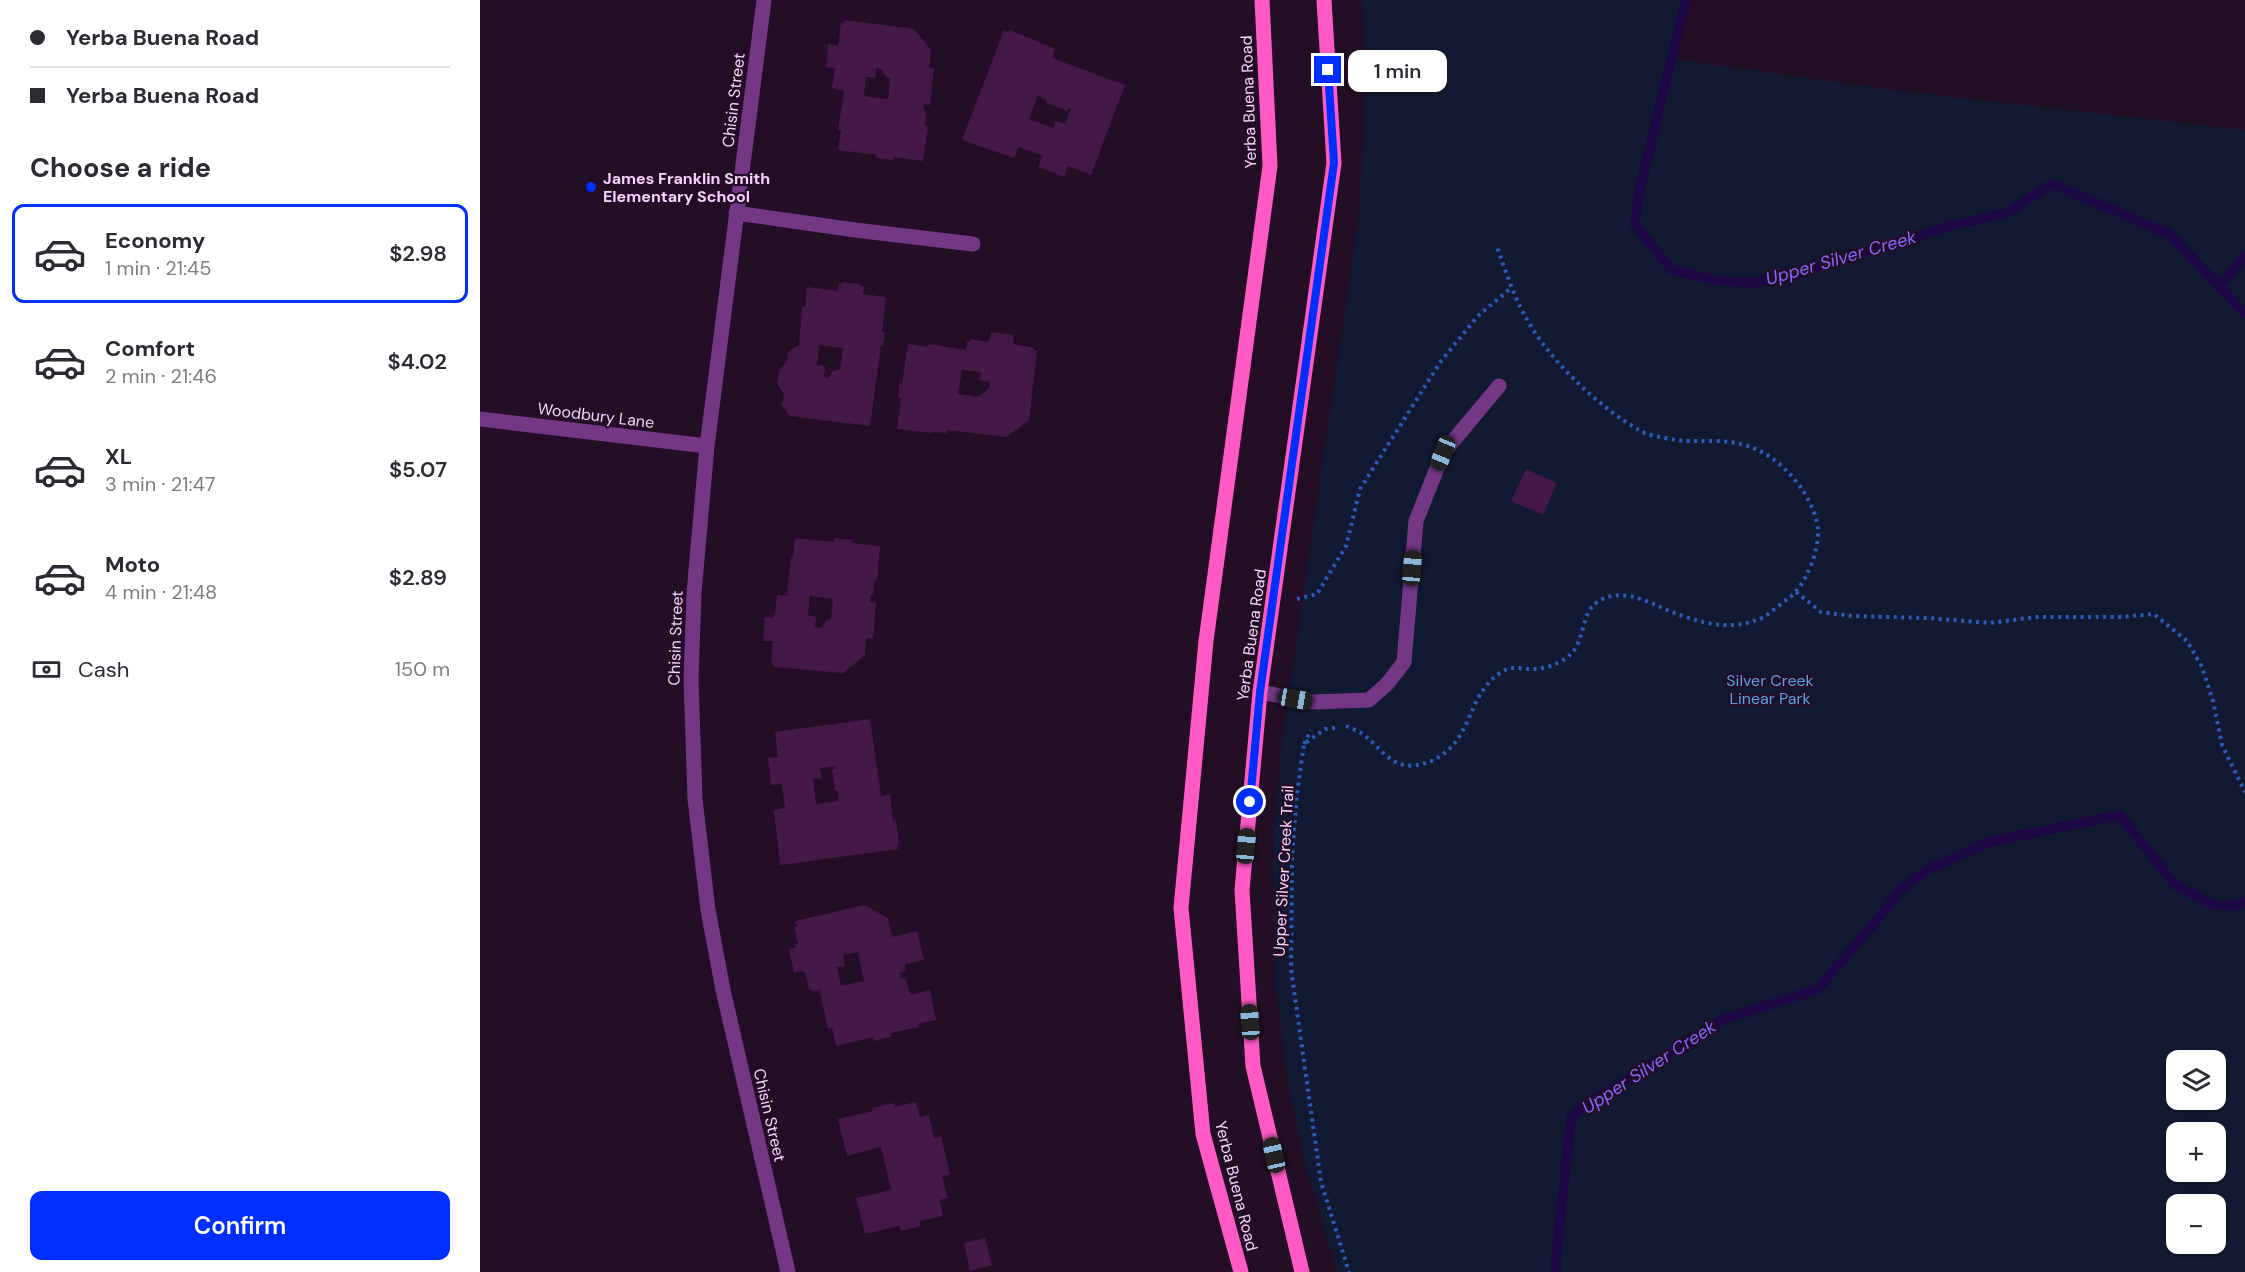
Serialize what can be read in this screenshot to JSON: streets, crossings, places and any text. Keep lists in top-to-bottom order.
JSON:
{
  "streets": {
    "main road": ["Yerba Buena Road"],
    "street": ["Chisin Street", "Woodbury Lane"],
    "path": ["Upper Silver Creek Trail"]
  },
  "crossings": [
    ["Chisin Street", "Woodbury Lane"]
  ],
  "water": ["Upper Silver Creek"],
  "parks": ["Silver Creek Linear Park"],
  "places": ["James Franklin Smith Elementary School"],
  "page": {
    "banner": ["Yerba Buena Road", "Yerba Buena Road"],
    "bubble": "1 min",
    "heading": "Choose a ride",
    "list": [
      {
        "name": "Economy",
        "note": "1 min · 21:45",
        "value": "$2.98"
      },
      {
        "name": "Comfort",
        "note": "2 min · 21:46",
        "value": "$4.02"
      },
      {
        "name": "XL",
        "note": "3 min · 21:47",
        "value": "$5.07"
      },
      {
        "name": "Moto",
        "note": "4 min · 21:48",
        "value": "$2.89"
      }
    ],
    "pay": ["Cash", "150 m"],
    "map_buttons": ["+", "−"],
    "buttons": "Confirm"
  }
}
